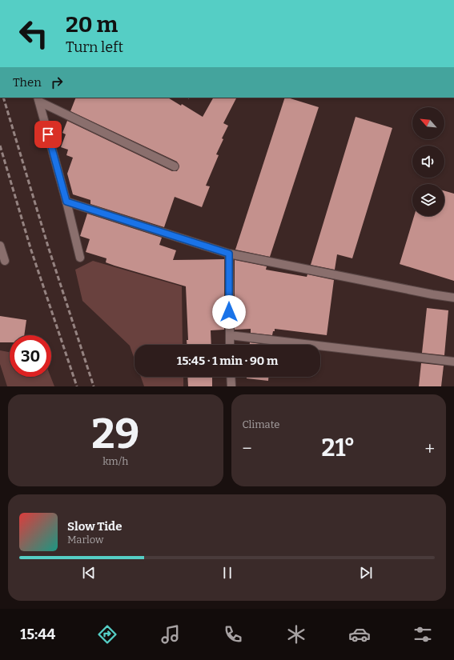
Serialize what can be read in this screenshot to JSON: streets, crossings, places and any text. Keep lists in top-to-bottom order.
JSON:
{
  "north": "top left",
  "page": {
    "turn": ["20 m", "Turn left"],
    "then": "Then",
    "limit": "30",
    "trip": "15:45 · 1 min · 90 m",
    "tile": [
      ["29", "km/h"],
      "Climate"
    ],
    "heat": ["−", "21°", "+"],
    "song": ["Slow Tide", "Marlow"],
    "tabs": "15:44"
  }
}
